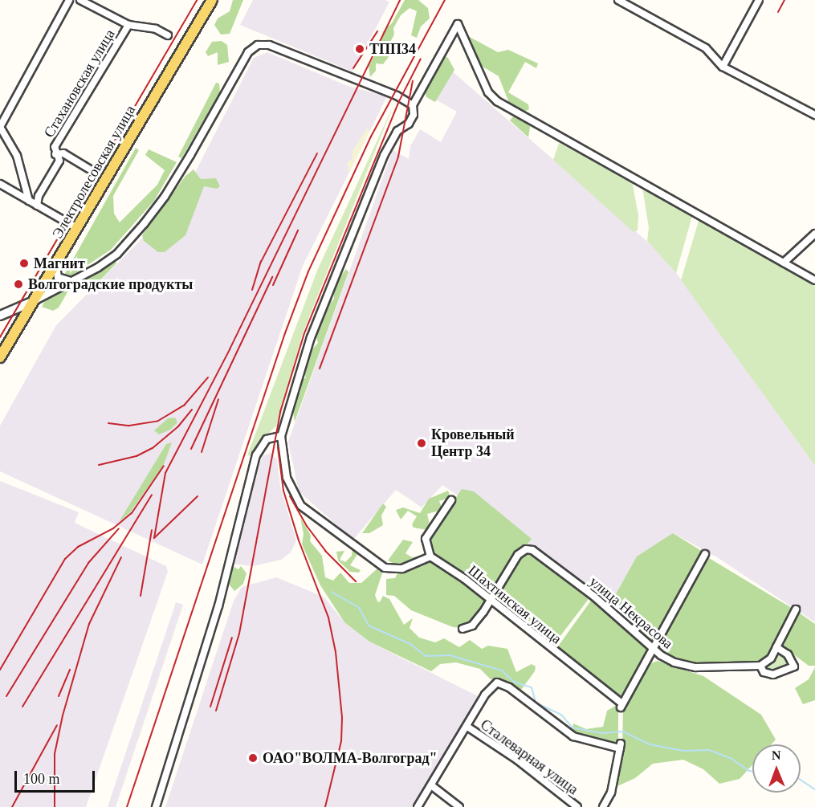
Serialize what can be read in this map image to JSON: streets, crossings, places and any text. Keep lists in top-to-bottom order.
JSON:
{
  "streets": {
    "main road": ["Электролесовская улица"],
    "street": [
      "Стахановская улица",
      "Шахтинская улица",
      "улица Некрасова",
      "Сталеварная улица"
    ]
  },
  "crossings": [
    ["Шахтинская улица", "улица Некрасова"]
  ],
  "places": [
    "ТПП34",
    "Магнит",
    "Волгоградские продукты",
    "Кровельный Центр 34",
    "ОАО\"ВОЛМА-Волгоград\""
  ],
  "scale_bar": "100 m",
  "north": "top"
}
